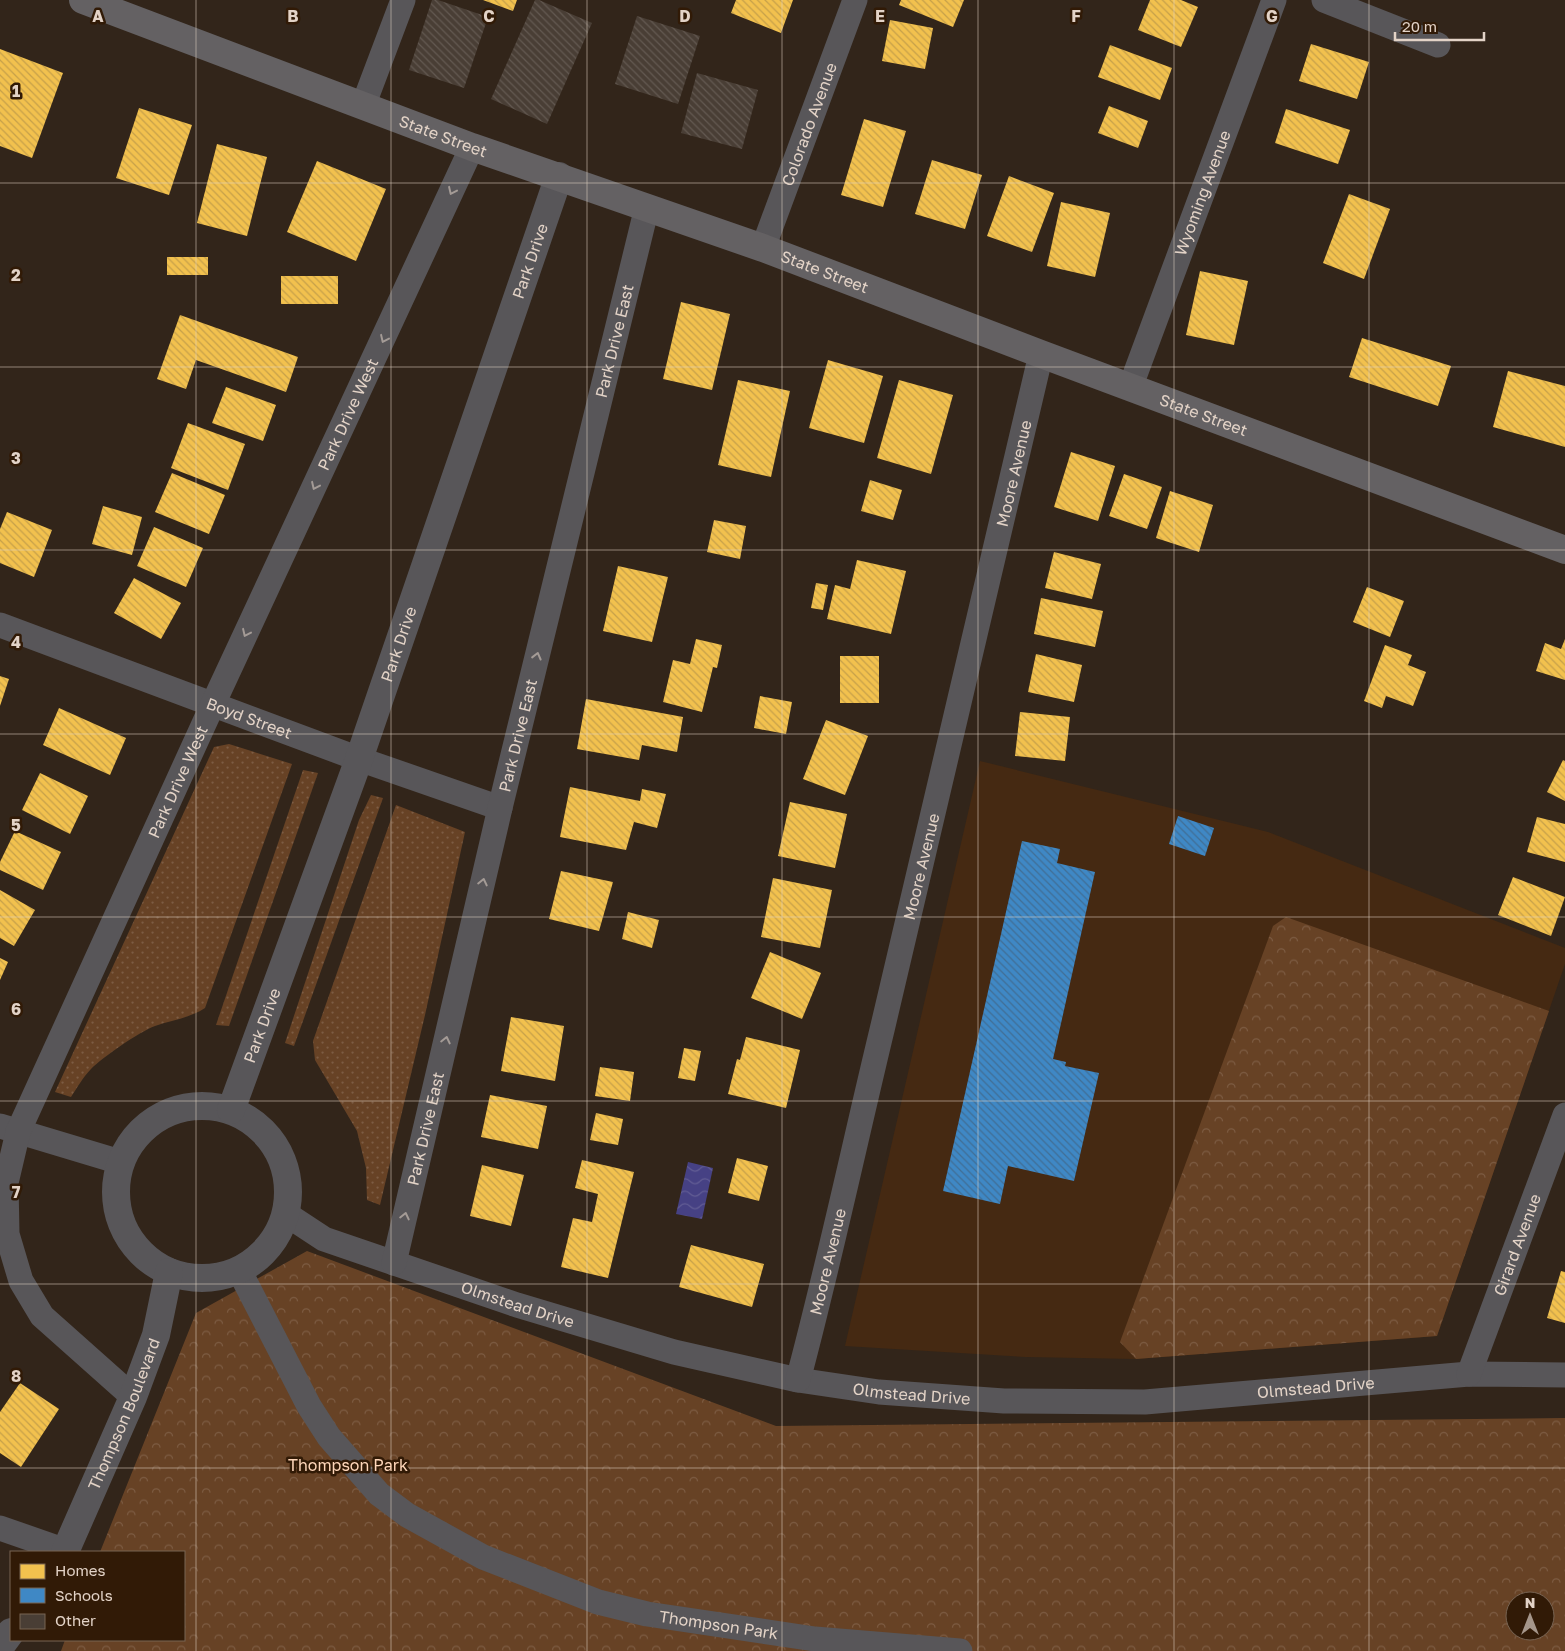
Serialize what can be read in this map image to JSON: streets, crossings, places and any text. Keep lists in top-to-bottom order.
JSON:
{
  "streets": {
    "highway": ["State Street"],
    "street": [
      "Colorado Avenue",
      "Wyoming Avenue",
      "Park Drive",
      "Park Drive East",
      "Park Drive West",
      "Moore Avenue",
      "Boyd Street",
      "Girard Avenue",
      "Olmstead Drive",
      "Thompson Boulevard",
      "Thompson Park"
    ]
  },
  "crossings": [
    ["Colorado Avenue", "State Street"],
    ["State Street", "Wyoming Avenue"],
    ["State Street", "Park Drive"],
    ["State Street", "Park Drive East"],
    ["State Street", "Park Drive West"],
    ["State Street", "Moore Avenue"],
    ["Park Drive", "Boyd Street"],
    ["Park Drive", "Olmstead Drive"],
    ["Park Drive", "Thompson Boulevard"],
    ["Park Drive", "Thompson Park"],
    ["Park Drive East", "Boyd Street"],
    ["Park Drive East", "Olmstead Drive"],
    ["Park Drive West", "Boyd Street"],
    ["Park Drive West", "Thompson Boulevard"],
    ["Moore Avenue", "Olmstead Drive"],
    ["Girard Avenue", "Olmstead Drive"],
    ["Olmstead Drive", "Thompson Boulevard"],
    ["Olmstead Drive", "Thompson Park"],
    ["Thompson Boulevard", "Thompson Park"]
  ],
  "one_way": ["Park Drive East", "Park Drive West"],
  "parks": ["Thompson Park"],
  "legend": ["Homes", "Schools", "Other"],
  "scale_bar": "20 m",
  "north": "top",
  "grid": {
    "columns": [
      "A",
      "B",
      "C",
      "D",
      "E",
      "F",
      "G"
    ],
    "rows": [
      "1",
      "2",
      "3",
      "4",
      "5",
      "6",
      "7",
      "8"
    ]
  }
}
